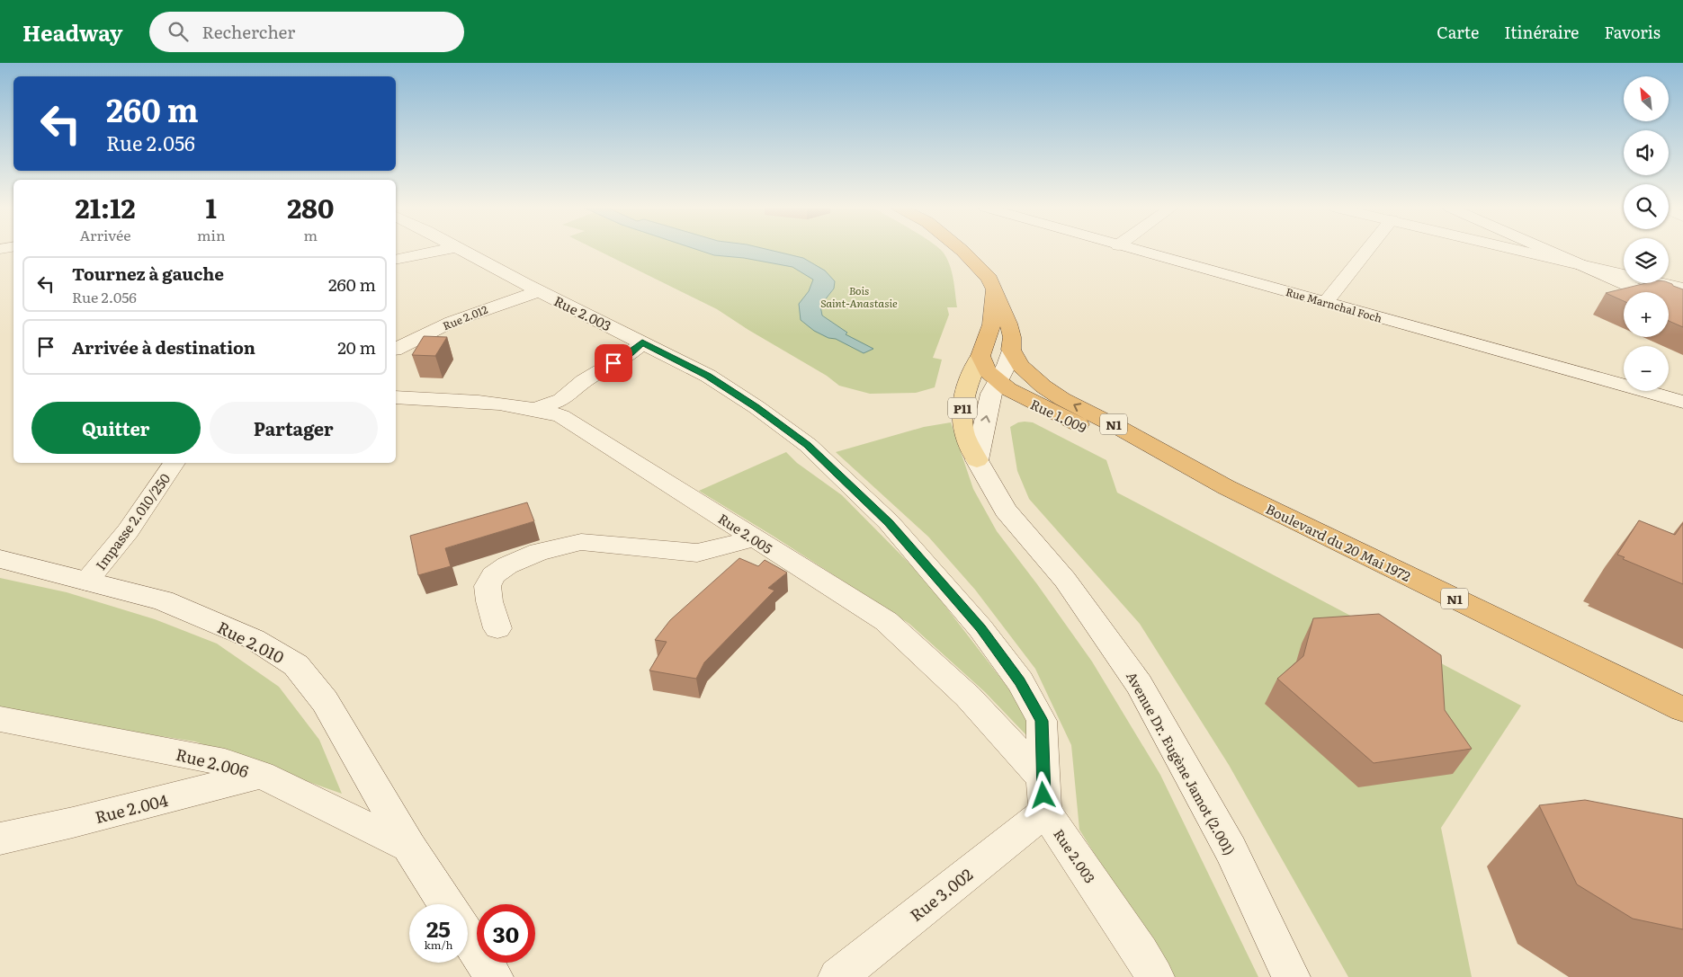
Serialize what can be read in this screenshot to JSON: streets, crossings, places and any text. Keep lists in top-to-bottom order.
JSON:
{
  "streets": {
    "highway": ["Rue 1.009", "N1", "Boulevard du 20 Mai 1972"],
    "main road": ["P11"],
    "street": [
      "Rue Marnchal Foch",
      "Rue 2.003",
      "Rue 2.012",
      "Impasse 2.010/250",
      "Rue 2.005",
      "Rue 2.010",
      "Rue 2.006",
      "Avenue Dr. Eugène Jamot (2.001)",
      "Rue 2.004",
      "Rue 3.002"
    ]
  },
  "crossings": [
    ["Rue 2.003", "Rue 2.012"],
    ["Rue 2.003", "Rue 2.005"],
    ["Rue 2.003", "Rue 3.002"],
    ["P11", "Rue 1.009"],
    ["P11", "Avenue Dr. Eugène Jamot (2.001)"],
    ["Rue 1.009", "Boulevard du 20 Mai 1972"],
    ["Impasse 2.010/250", "Rue 2.010"],
    ["Rue 2.005", "Rue 3.002"],
    ["Rue 2.010", "Rue 2.006"],
    ["Rue 2.006", "Rue 2.004"]
  ],
  "parks": ["Bois Saint-Anastasie"],
  "north": "top left",
  "page": {
    "header": "Headway",
    "search": "Rechercher",
    "nav": ["Carte", "Itinéraire", "Favoris"],
    "map_buttons": ["+", "−"],
    "turn": ["260 m", "Rue 2.056"],
    "eta": [
      "21:12",
      "Arrivée",
      "1",
      "min",
      "280",
      "m"
    ],
    "list": [
      {
        "name": "Tournez à gauche",
        "note": "Rue 2.056",
        "value": "260 m"
      },
      {
        "name": "Arrivée à destination",
        "value": "20 m"
      }
    ],
    "buttons": ["Quitter", "Partager"],
    "speed": "25 km/h",
    "limit": "30"
  }
}
